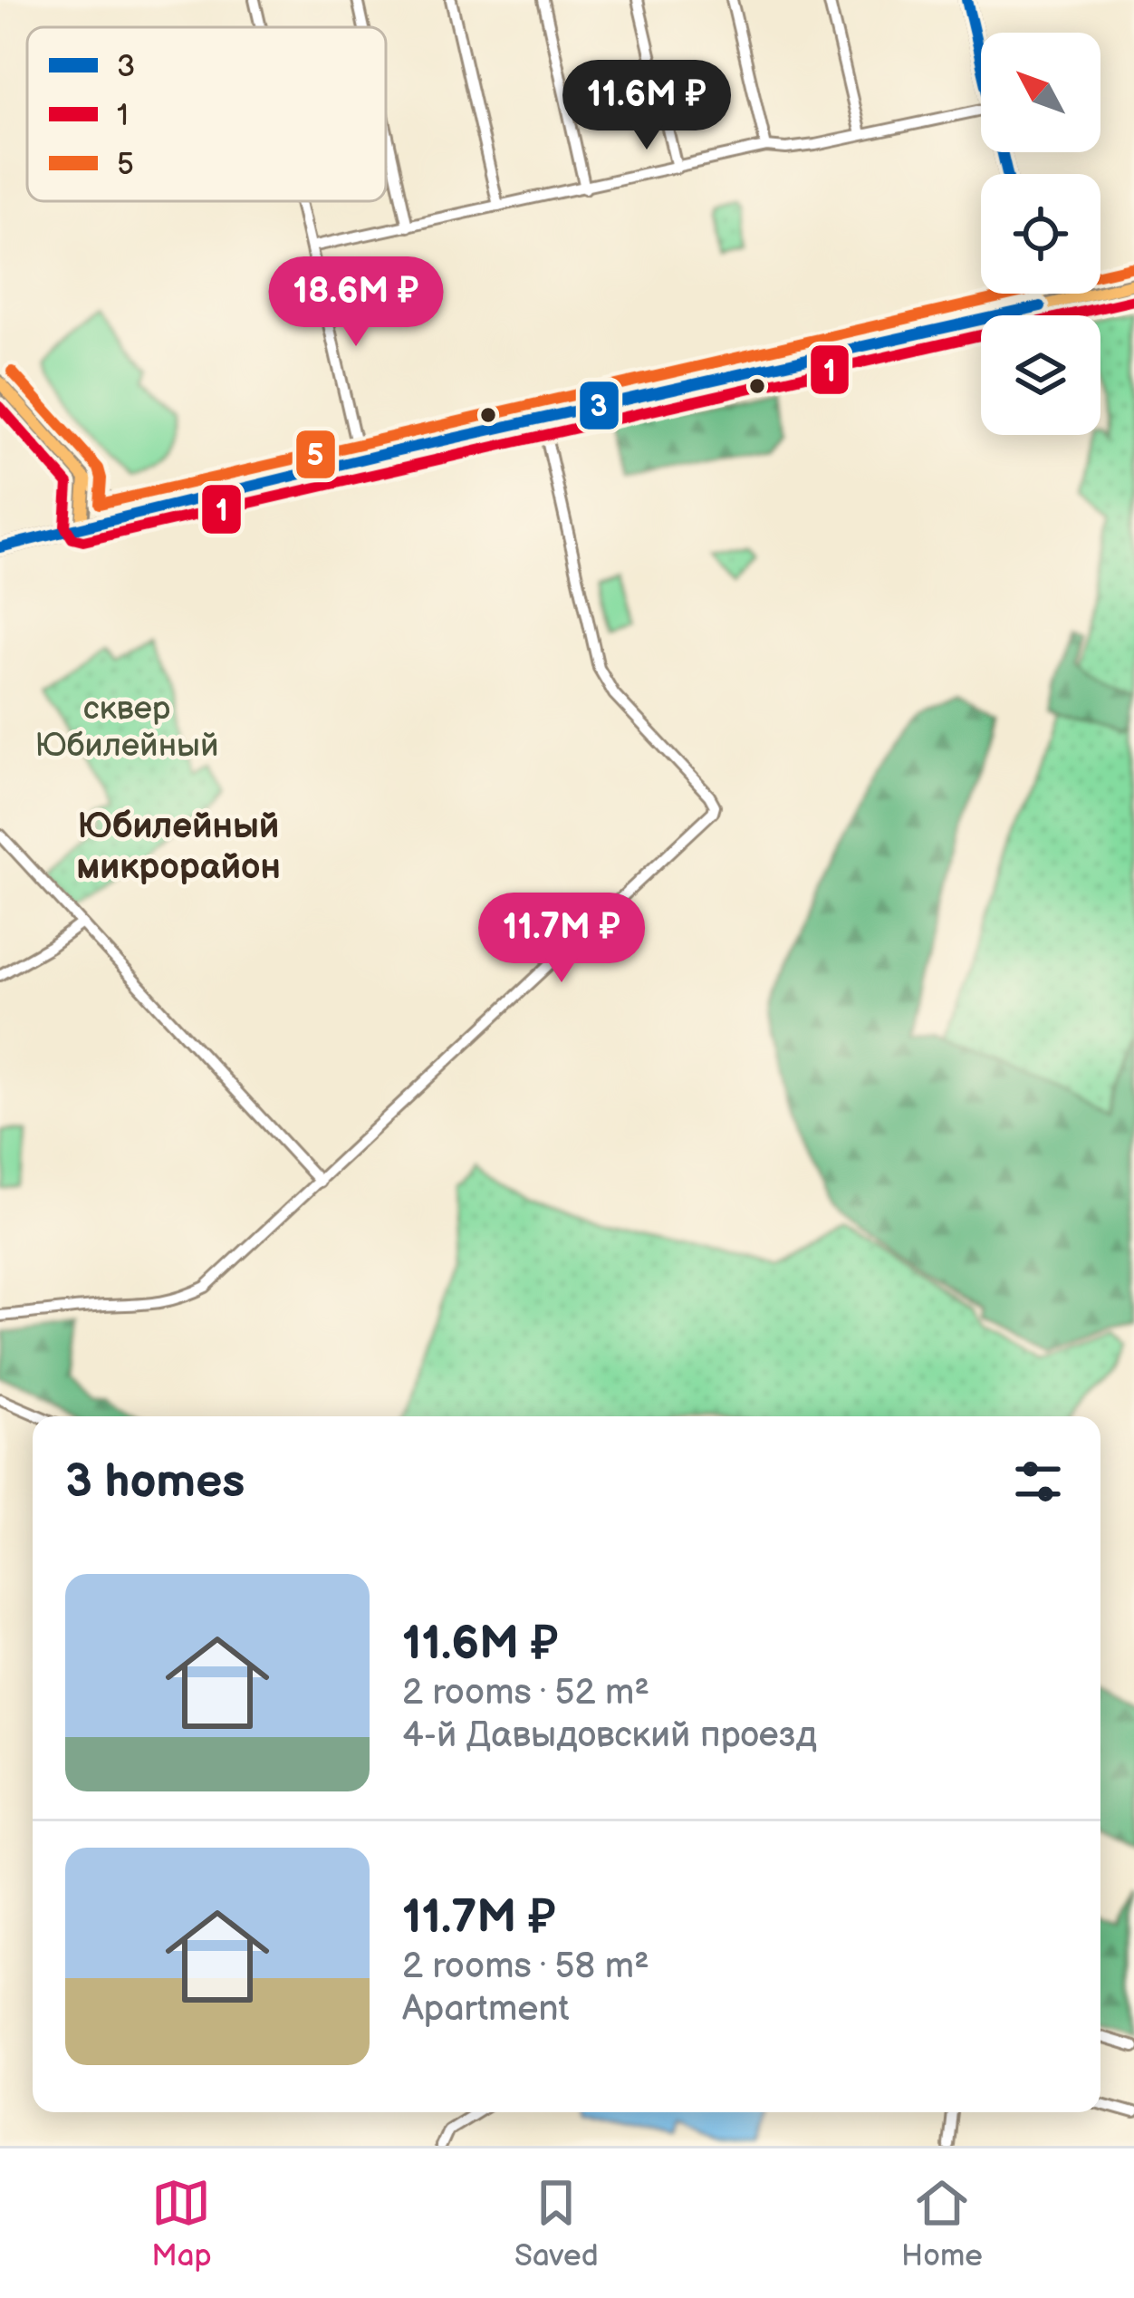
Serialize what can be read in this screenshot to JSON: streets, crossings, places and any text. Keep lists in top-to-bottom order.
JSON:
{
  "districts": ["Юбилейный микрорайон"],
  "parks": ["сквер Юбилейный"],
  "lines": ["transit line 3", "transit line 5", "transit line 1"],
  "legend": ["3", "1", "5"],
  "north": "top left",
  "page": {
    "price": ["11.6M ₽", "18.6M ₽", "11.7M ₽"],
    "heading": "3 homes",
    "list": [
      {
        "name": "11.6M ₽",
        "note": "2 rooms · 52 m² · 4-й Давыдовский проезд"
      },
      {
        "name": "11.7M ₽",
        "note": "2 rooms · 58 m² · Apartment"
      }
    ],
    "tabs": ["Map", "Saved", "Home"]
  }
}
